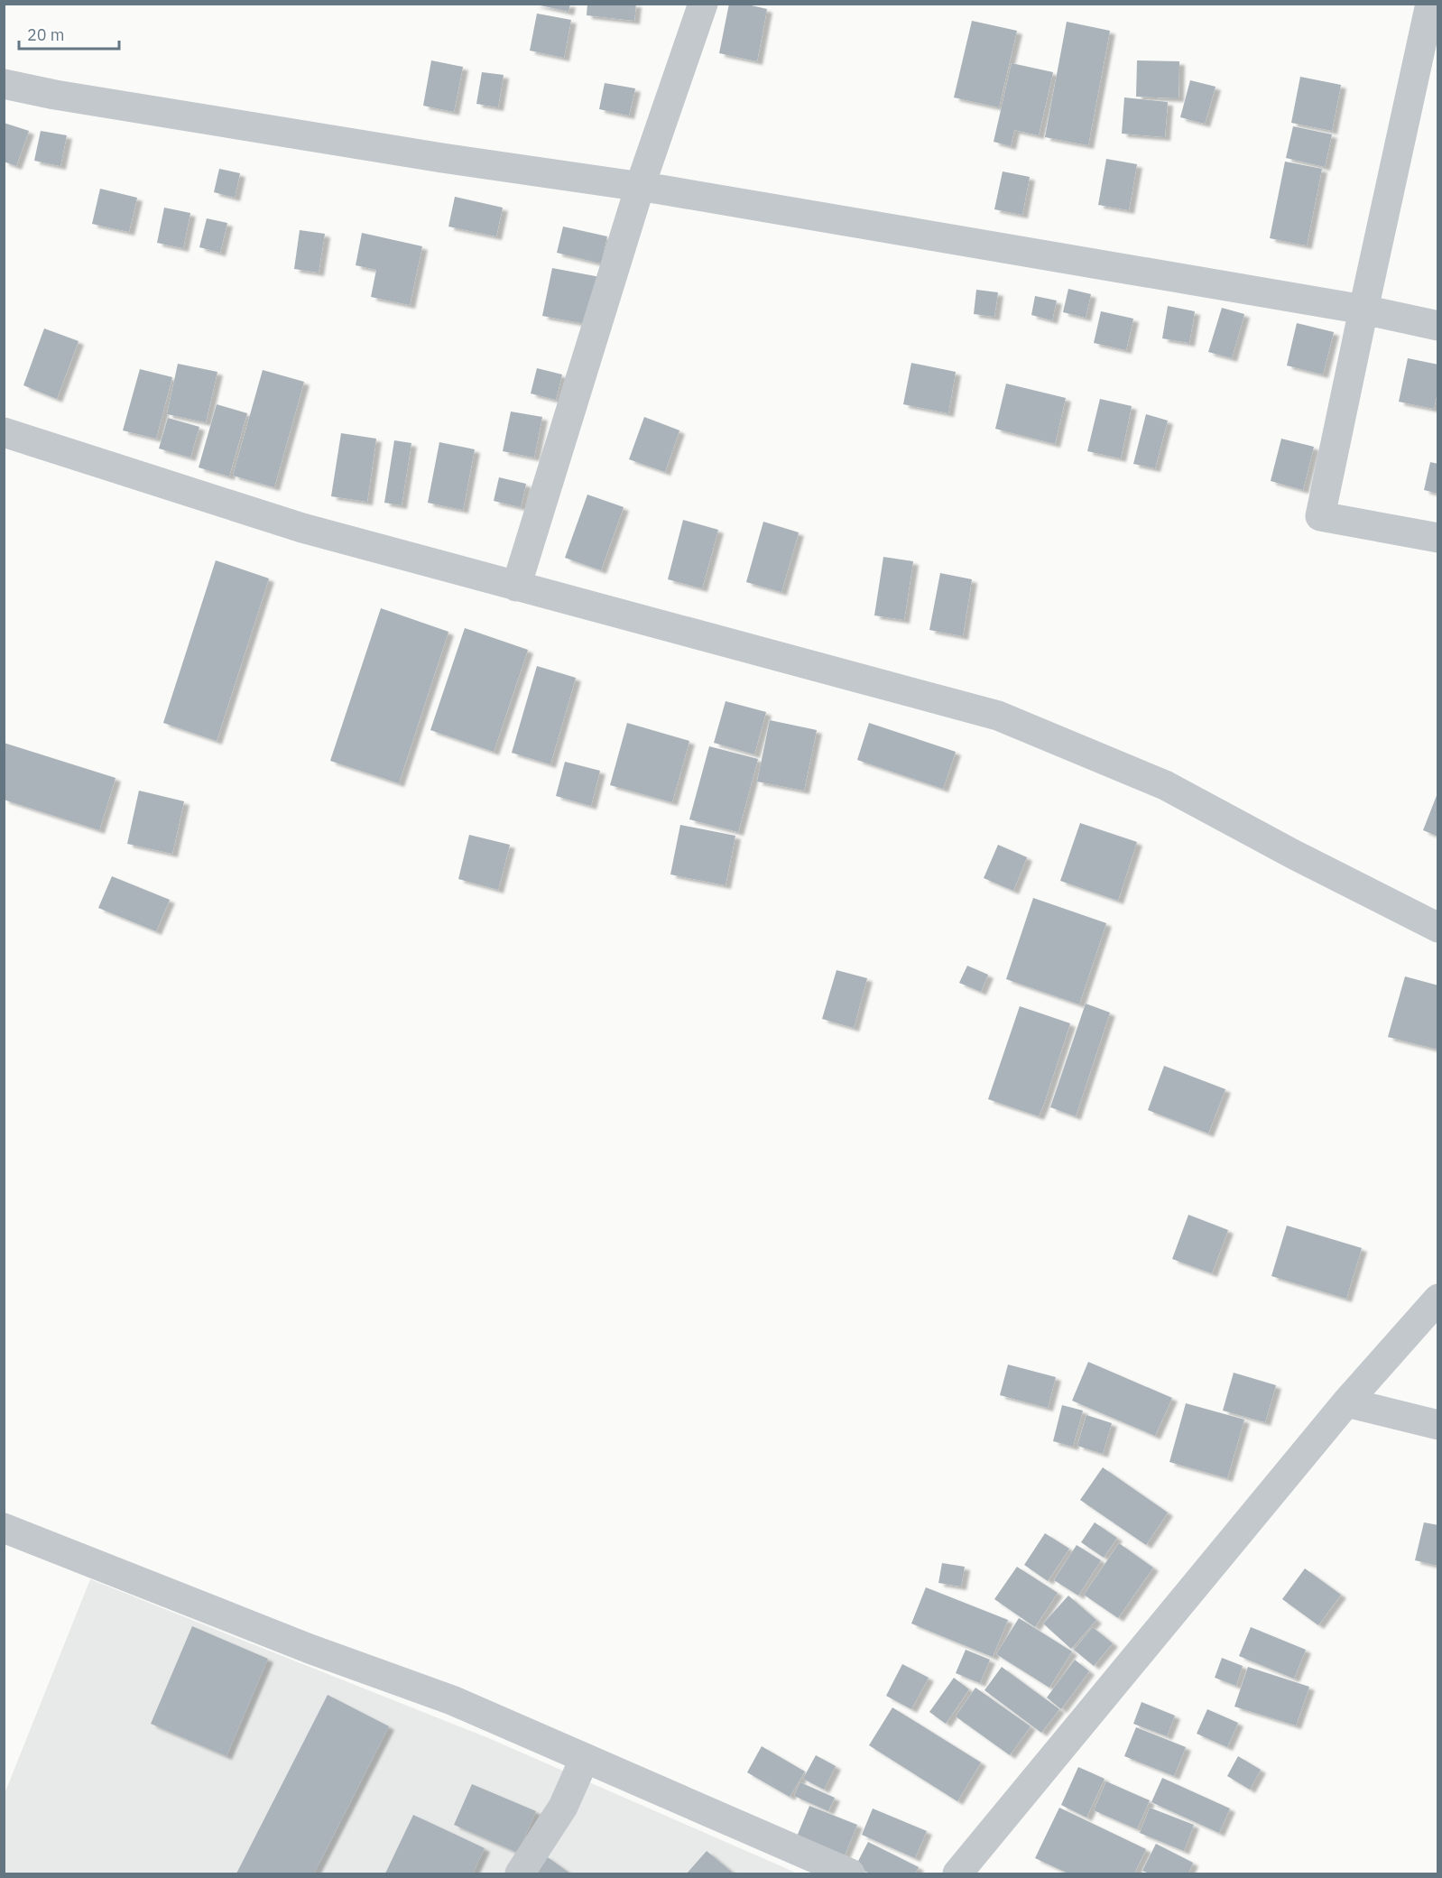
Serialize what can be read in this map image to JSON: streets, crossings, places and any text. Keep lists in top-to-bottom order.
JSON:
{
  "scale_bar": "20 m"
}
